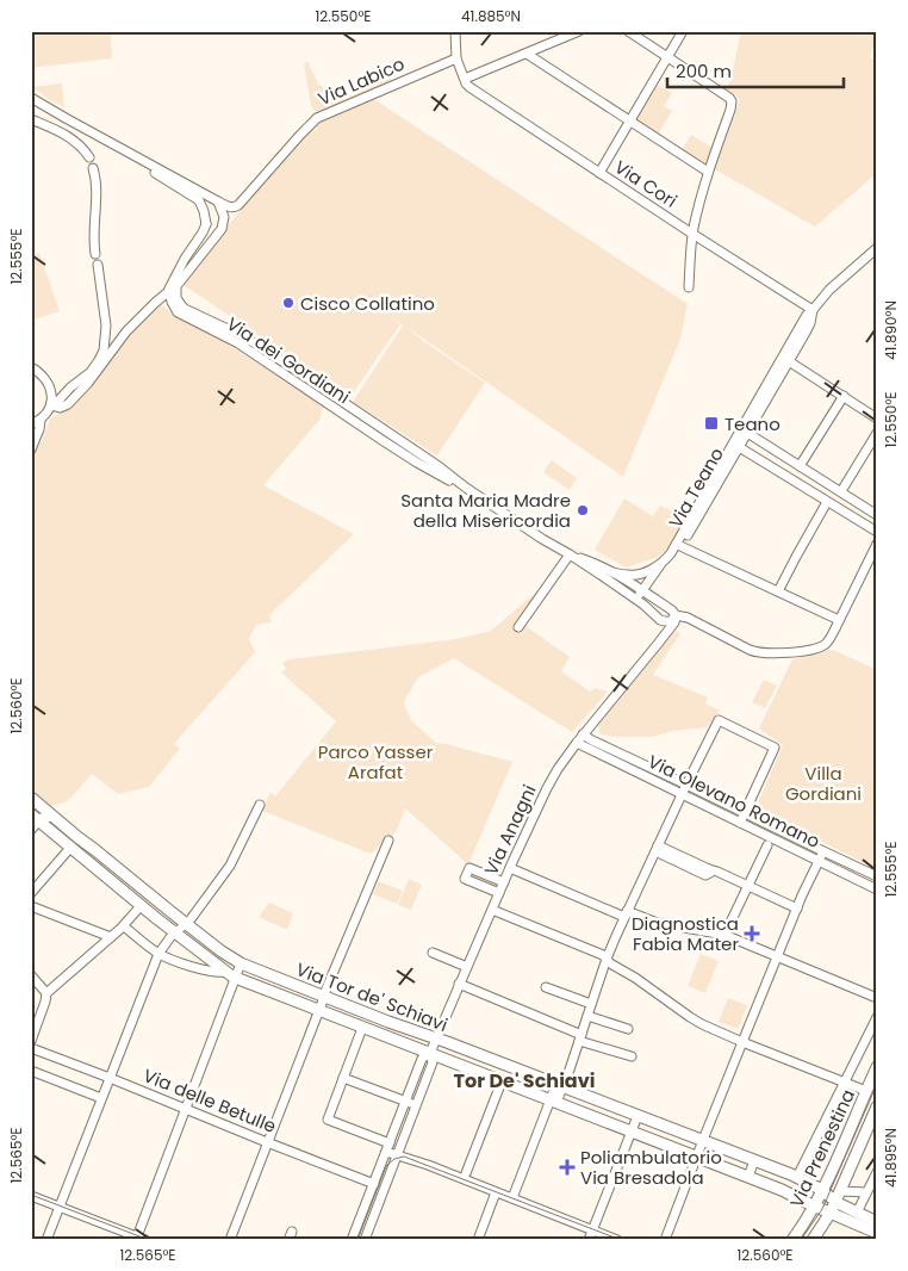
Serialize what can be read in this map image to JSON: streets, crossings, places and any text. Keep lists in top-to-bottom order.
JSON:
{
  "streets": {
    "main road": ["Via Tor de' Schiavi", "Via Prenestina"],
    "street": [
      "Via Labico",
      "Via Cori",
      "Via dei Gordiani",
      "Via Teano",
      "Via Olevano Romano",
      "Via Anagni",
      "Via delle Betulle"
    ]
  },
  "crossings": [
    ["Via Labico", "Via dei Gordiani"],
    ["Via Cori", "Via Teano"],
    ["Via dei Gordiani", "Via Teano"],
    ["Via dei Gordiani", "Via Anagni"],
    ["Via Olevano Romano", "Via Anagni"],
    ["Via Anagni", "Via Tor de' Schiavi"],
    ["Via Tor de' Schiavi", "Via Prenestina"]
  ],
  "districts": ["Tor De' Schiavi"],
  "parks": ["Parco Yasser Arafat", "Villa Gordiani"],
  "places": {
    "other": ["Cisco Collatino", "Santa Maria Madre della Misericordia"],
    "transit": ["Teano"],
    "health": ["Diagnostica Fabia Mater", "Poliambulatorio Via Bresadola"]
  },
  "scale_bar": "200 m",
  "coordinates": [
    "12.550°E",
    "41.885°N",
    "12.555°E",
    "41.890°N",
    "12.560°E",
    "12.565°E",
    "41.895°N"
  ]
}
